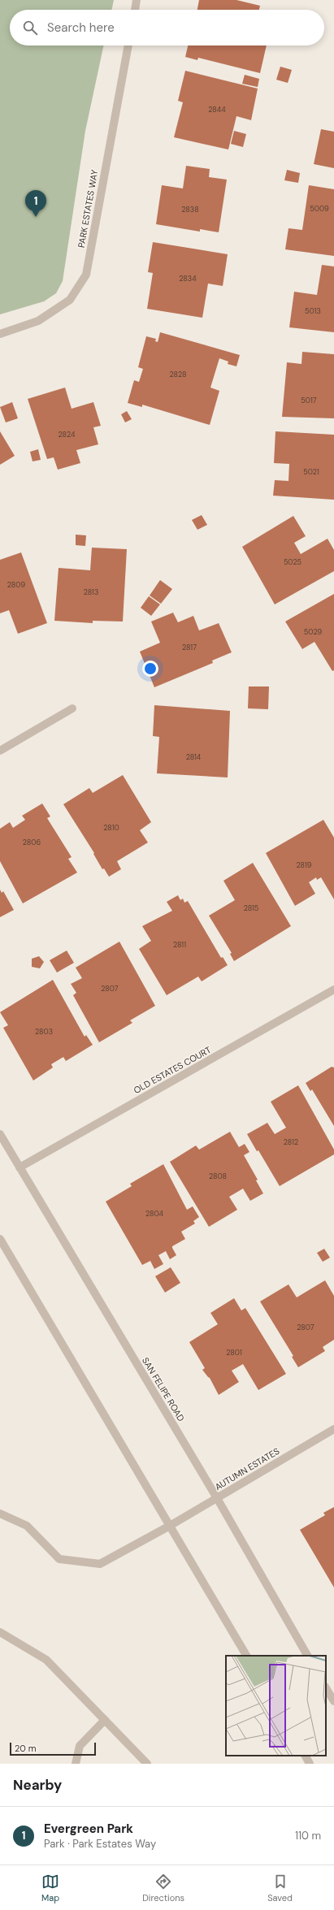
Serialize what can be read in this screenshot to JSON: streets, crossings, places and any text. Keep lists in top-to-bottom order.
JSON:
{
  "streets": {
    "street": [
      "PARK ESTATES WAY",
      "OLD ESTATES COURT",
      "SAN FELIPE ROAD",
      "AUTUMN ESTATES"
    ]
  },
  "crossings": [
    ["OLD ESTATES COURT", "SAN FELIPE ROAD"],
    ["SAN FELIPE ROAD", "AUTUMN ESTATES"]
  ],
  "house_numbers": [
    "2844",
    "5009",
    "2838",
    "2834",
    "5013",
    "2828",
    "5017",
    "2824",
    "5021",
    "5025",
    "2809",
    "2813",
    "5029",
    "2817",
    "2814",
    "2810",
    "2806",
    "2819",
    "2815",
    "2811",
    "2807",
    "2803",
    "2812",
    "2808",
    "2804",
    "2807",
    "2801"
  ],
  "scale_bar": "20 m",
  "page": {
    "search": "Search here",
    "pins": "1",
    "scale": "20 m",
    "heading": "Nearby",
    "list": [
      {
        "mark": "1",
        "name": "Evergreen Park",
        "note": "Park · Park Estates Way",
        "value": "110 m"
      }
    ],
    "nav": ["Map", "Directions", "Saved"]
  }
}
